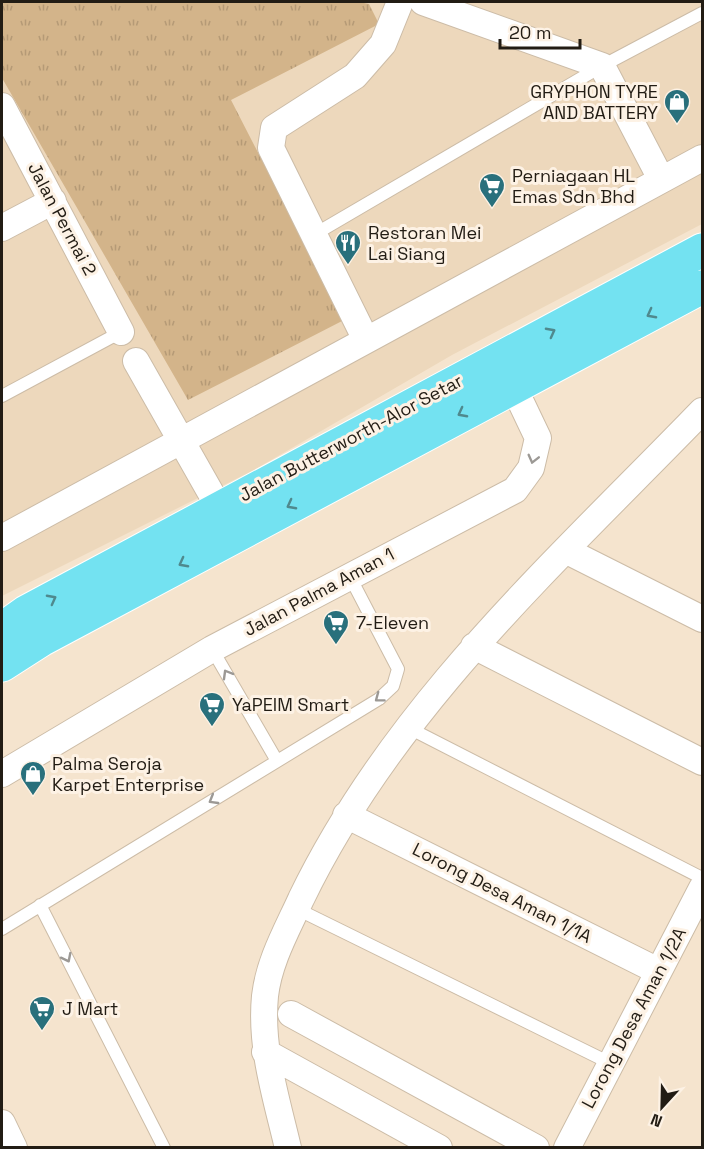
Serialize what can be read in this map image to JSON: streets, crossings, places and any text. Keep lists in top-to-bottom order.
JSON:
{
  "streets": {
    "main road": ["Jalan Butterworth-Alor Setar"],
    "street": [
      "Jalan Permai 2",
      "Jalan Palma Aman 1",
      "Lorong Desa Aman 1/1A",
      "Lorong Desa Aman 1/2A"
    ]
  },
  "crossings": [
    ["Jalan Butterworth-Alor Setar", "Jalan Palma Aman 1"],
    ["Lorong Desa Aman 1/1A", "Lorong Desa Aman 1/2A"]
  ],
  "places": {
    "shop": ["GRYPHON TYRE AND BATTERY", "Palma Seroja Karpet Enterprise"],
    "supermarket": [
      "Perniagaan HL Emas Sdn Bhd",
      "7-Eleven",
      "YaPEIM Smart",
      "J Mart"
    ],
    "restaurant": ["Restoran Mei Lai Siang"]
  },
  "scale_bar": "20 m",
  "north": "bottom"
}
